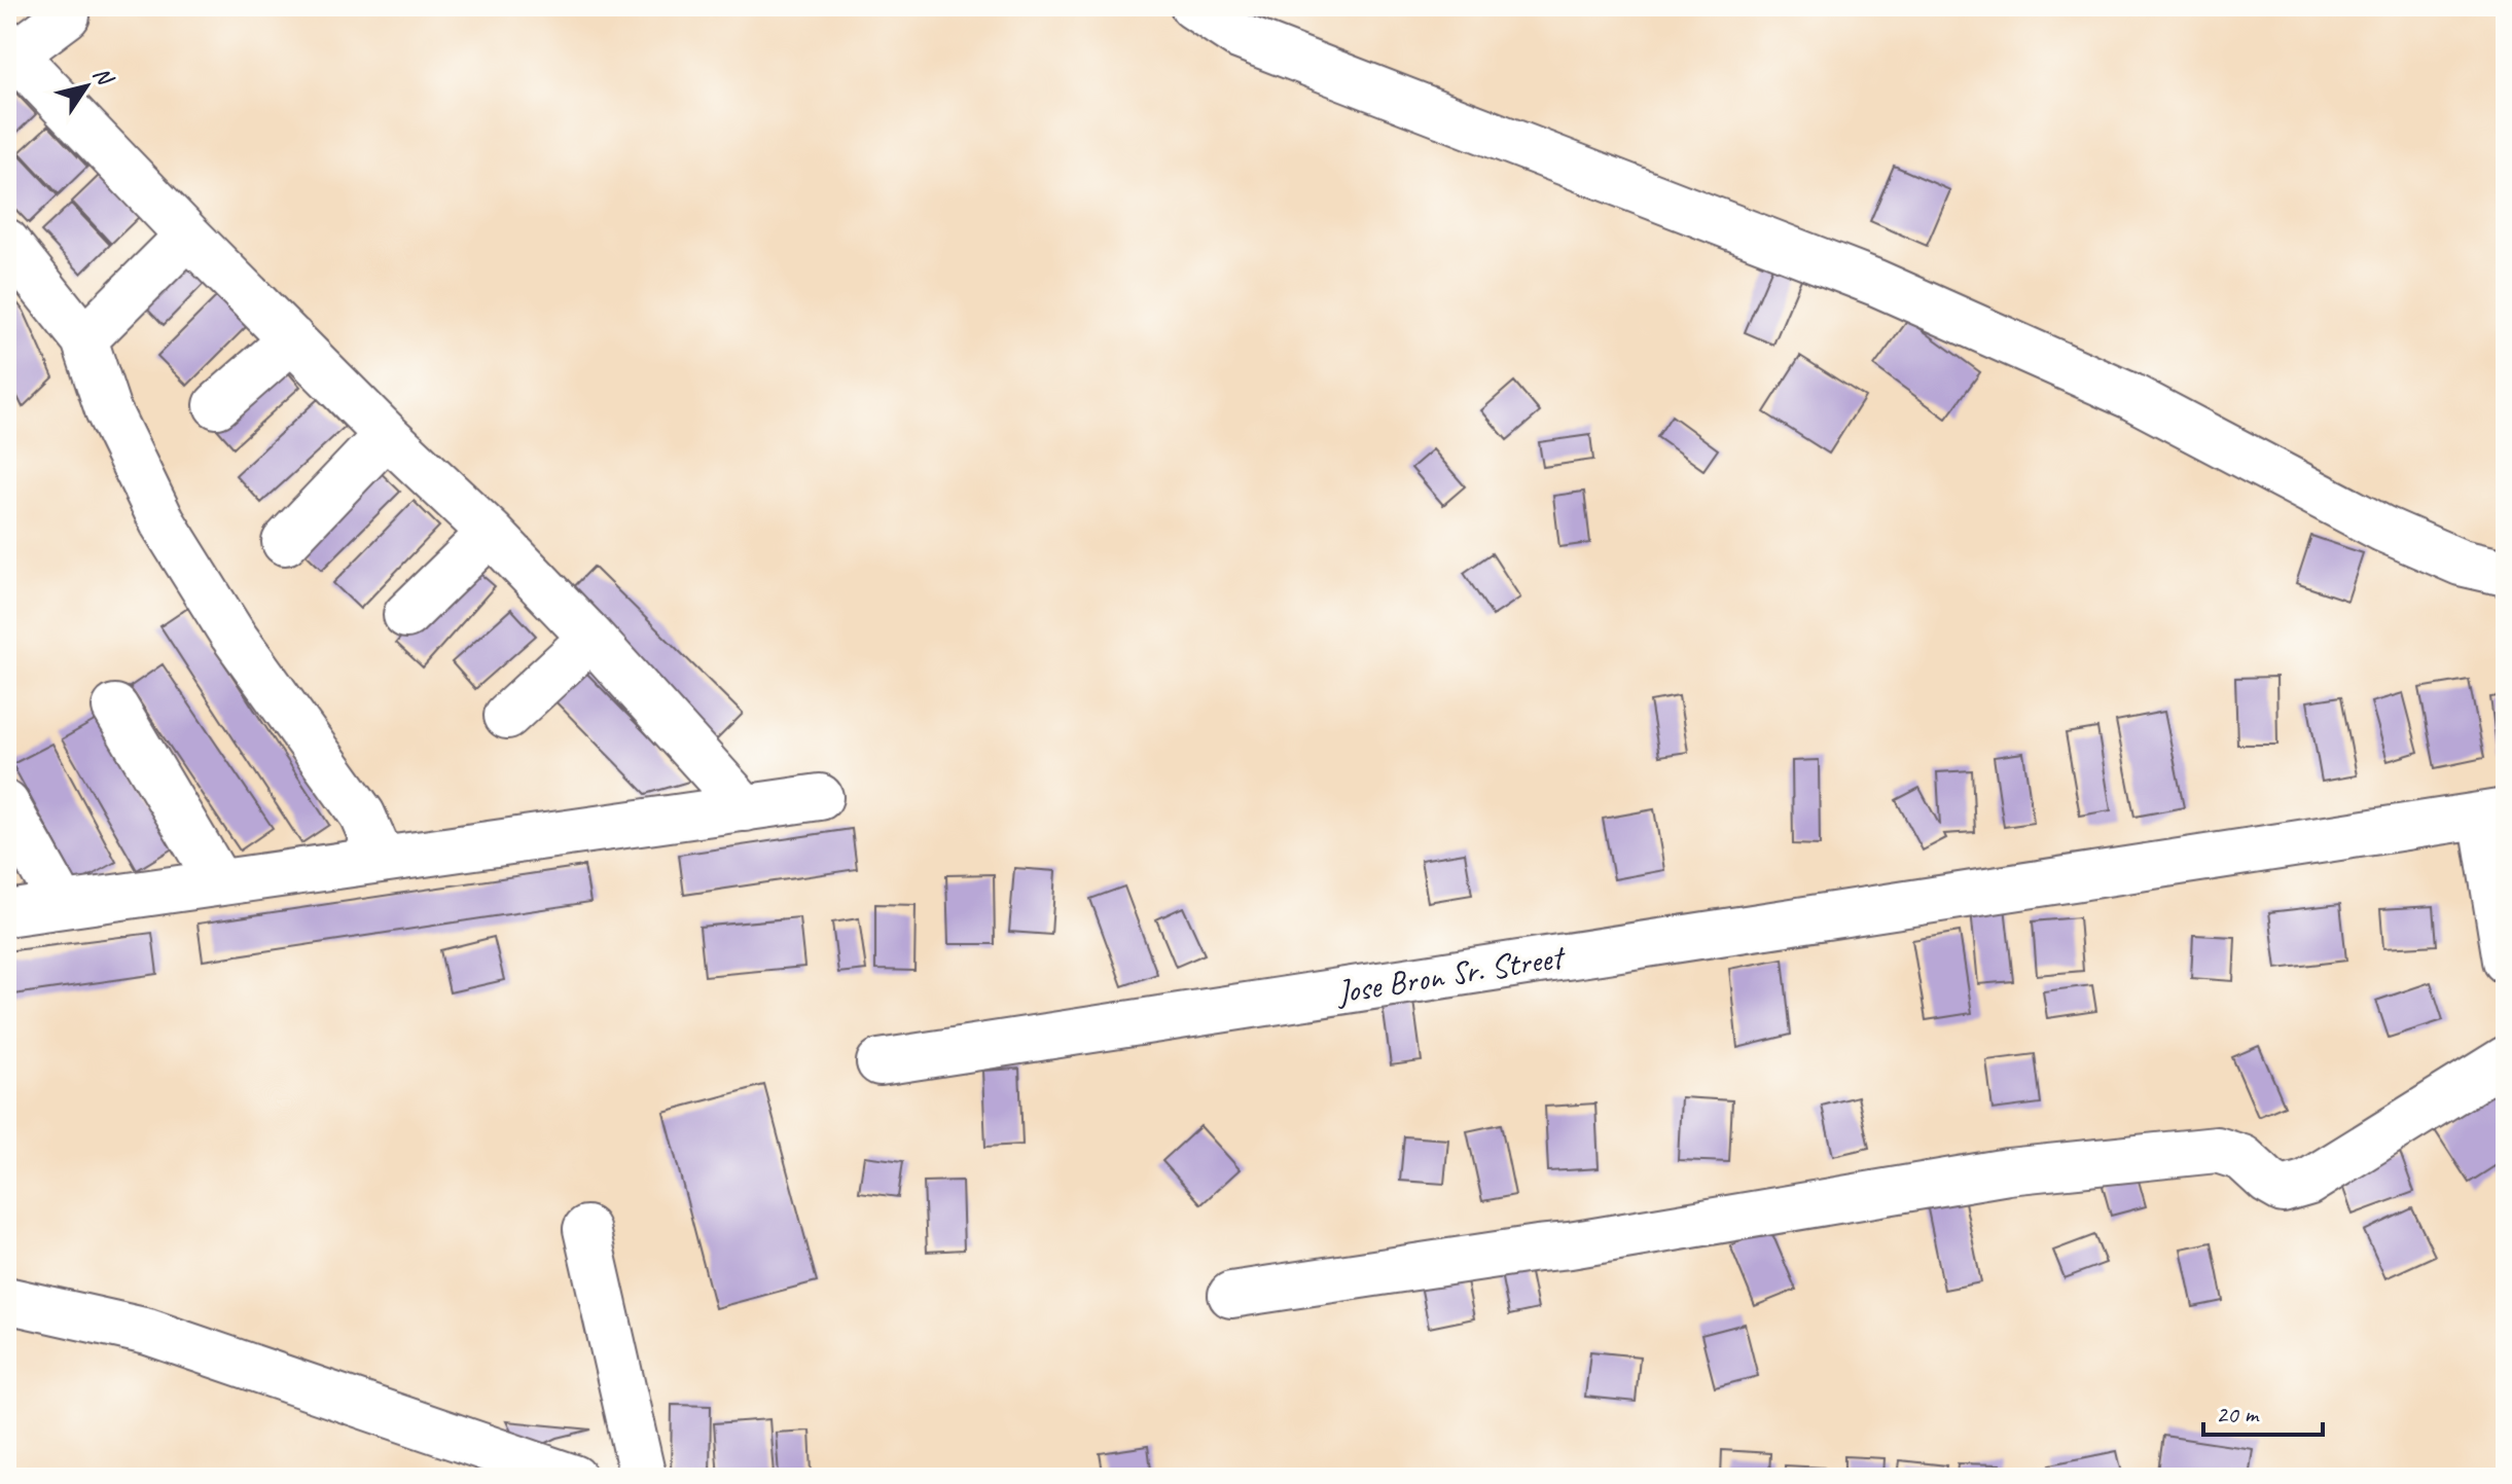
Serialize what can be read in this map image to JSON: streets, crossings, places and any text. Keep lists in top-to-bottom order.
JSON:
{
  "streets": {
    "street": ["Jose Bron Sr. Street"]
  },
  "scale_bar": "20 m",
  "north": "top right"
}
